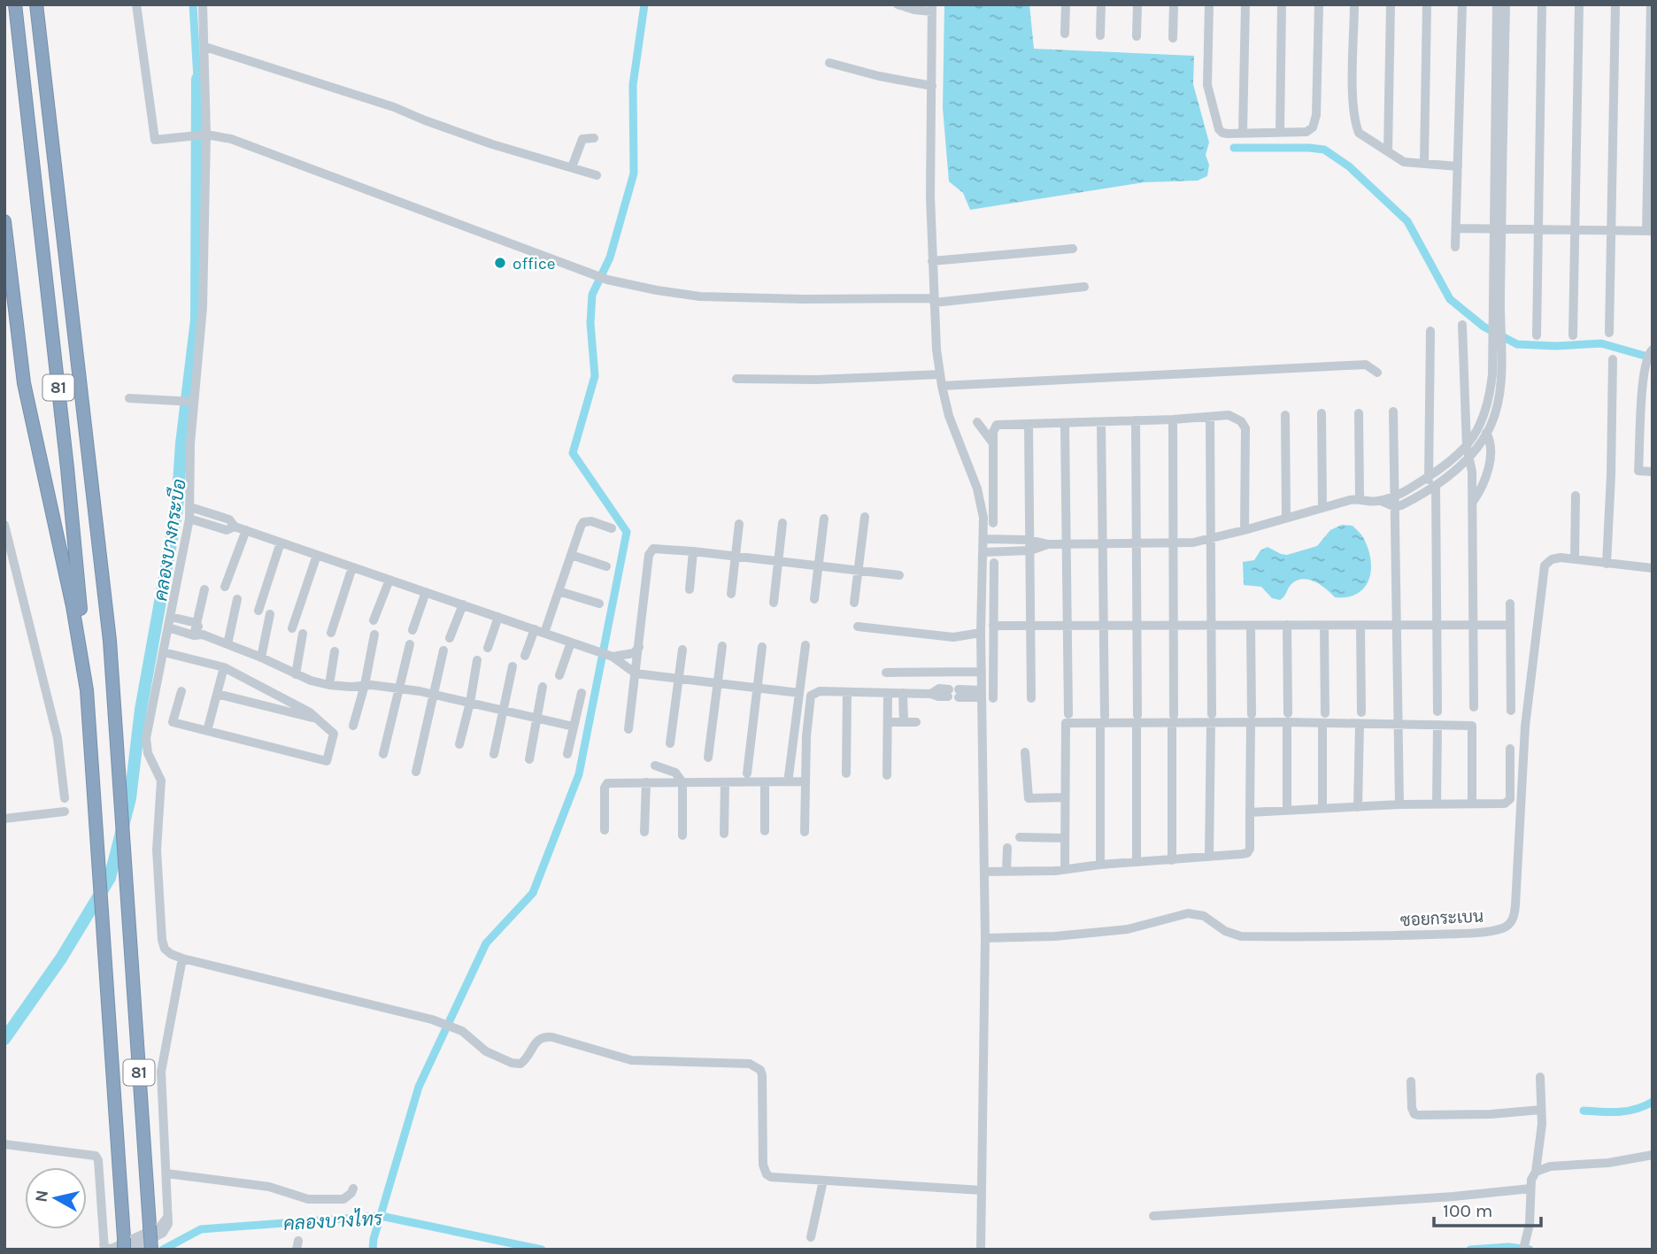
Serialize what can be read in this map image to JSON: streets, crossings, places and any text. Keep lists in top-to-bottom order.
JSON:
{
  "streets": {
    "highway": ["81"],
    "street": ["ซอยกระเบน"]
  },
  "water": ["คลองบางกระบือ", "คลองบางไทร"],
  "places": ["office"],
  "scale_bar": "100 m",
  "north": "left"
}
